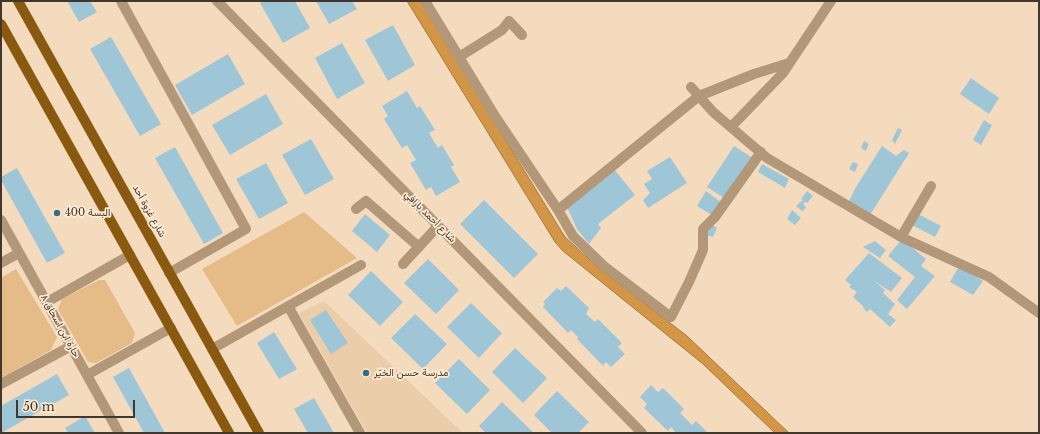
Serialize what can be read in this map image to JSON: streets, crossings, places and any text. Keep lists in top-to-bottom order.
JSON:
{
  "streets": {
    "main road": ["شارع غزوة أحد"],
    "street": ["شارع أحمد بارافي", "حارة ابن اسحاق ٨"]
  },
  "places": ["البسة 400", "مدرسة حسن الخيّر"],
  "scale_bar": "50 m"
}
